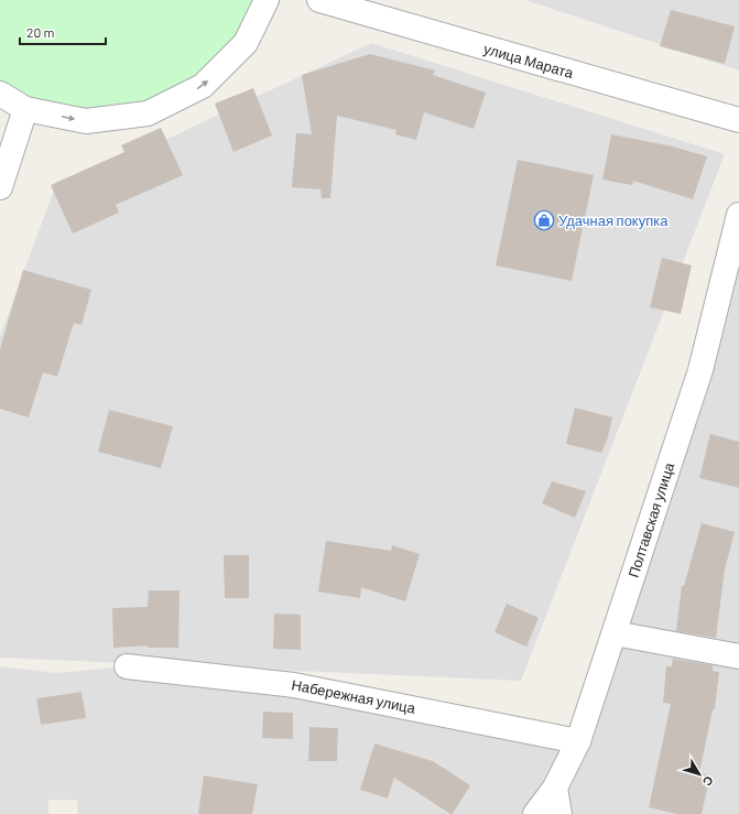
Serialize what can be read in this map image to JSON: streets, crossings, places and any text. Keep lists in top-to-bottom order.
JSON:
{
  "streets": {
    "street": ["улица Марата", "Полтавская улица", "Набережная улица"]
  },
  "crossings": [
    ["Полтавская улица", "Набережная улица"]
  ],
  "places": {
    "shop": ["Удачная покупка"]
  },
  "scale_bar": "20 m",
  "north": "bottom right"
}
